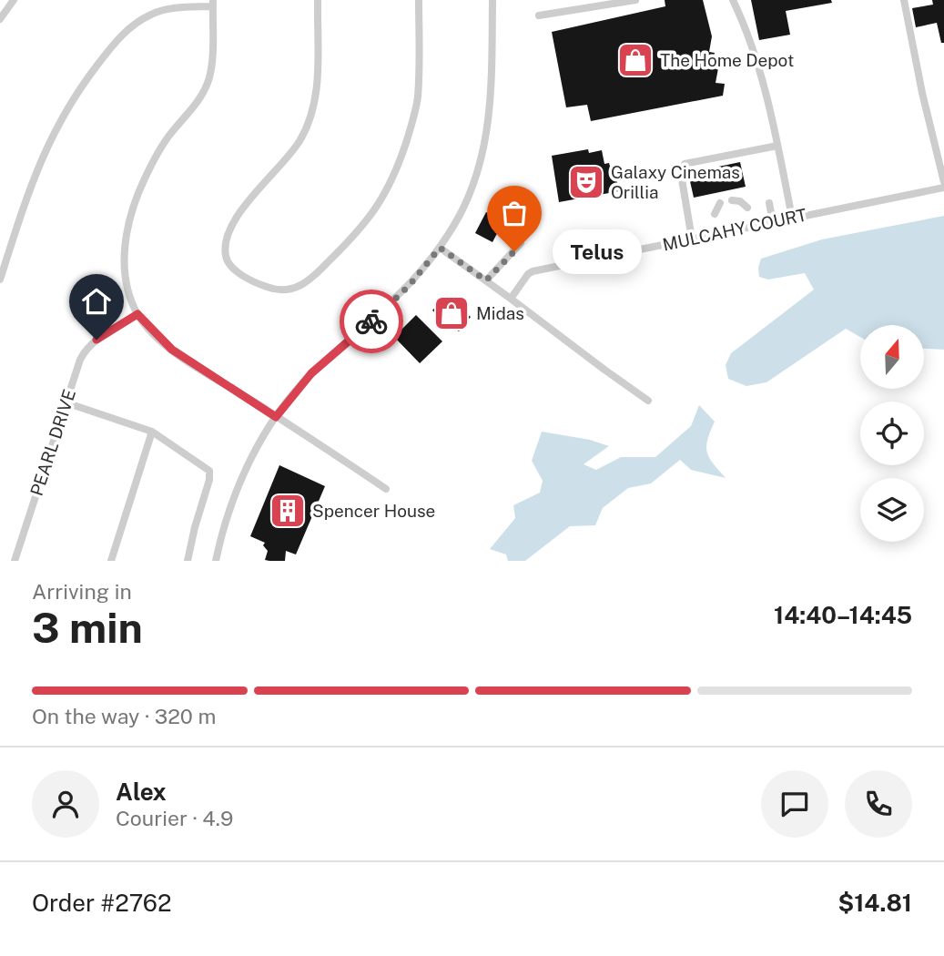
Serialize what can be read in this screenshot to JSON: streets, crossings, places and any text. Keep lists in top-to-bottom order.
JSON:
{
  "streets": {
    "street": ["MULCAHY COURT", "PEARL DRIVE"]
  },
  "places": {
    "shop": ["The Home Depot", "Midas"],
    "theatre": ["Galaxy Cinemas Orillia"],
    "other": ["Telus"],
    "building": ["Spencer House"]
  },
  "north": "top",
  "page": {
    "bubble": "Telus",
    "heading": ["3 min", "Arriving in", "14:40–14:45"],
    "panel": [
      "Alex",
      "Courier · 4.9",
      "Order #2762",
      "$14.81"
    ],
    "bar": "On the way · 320 m"
  }
}
